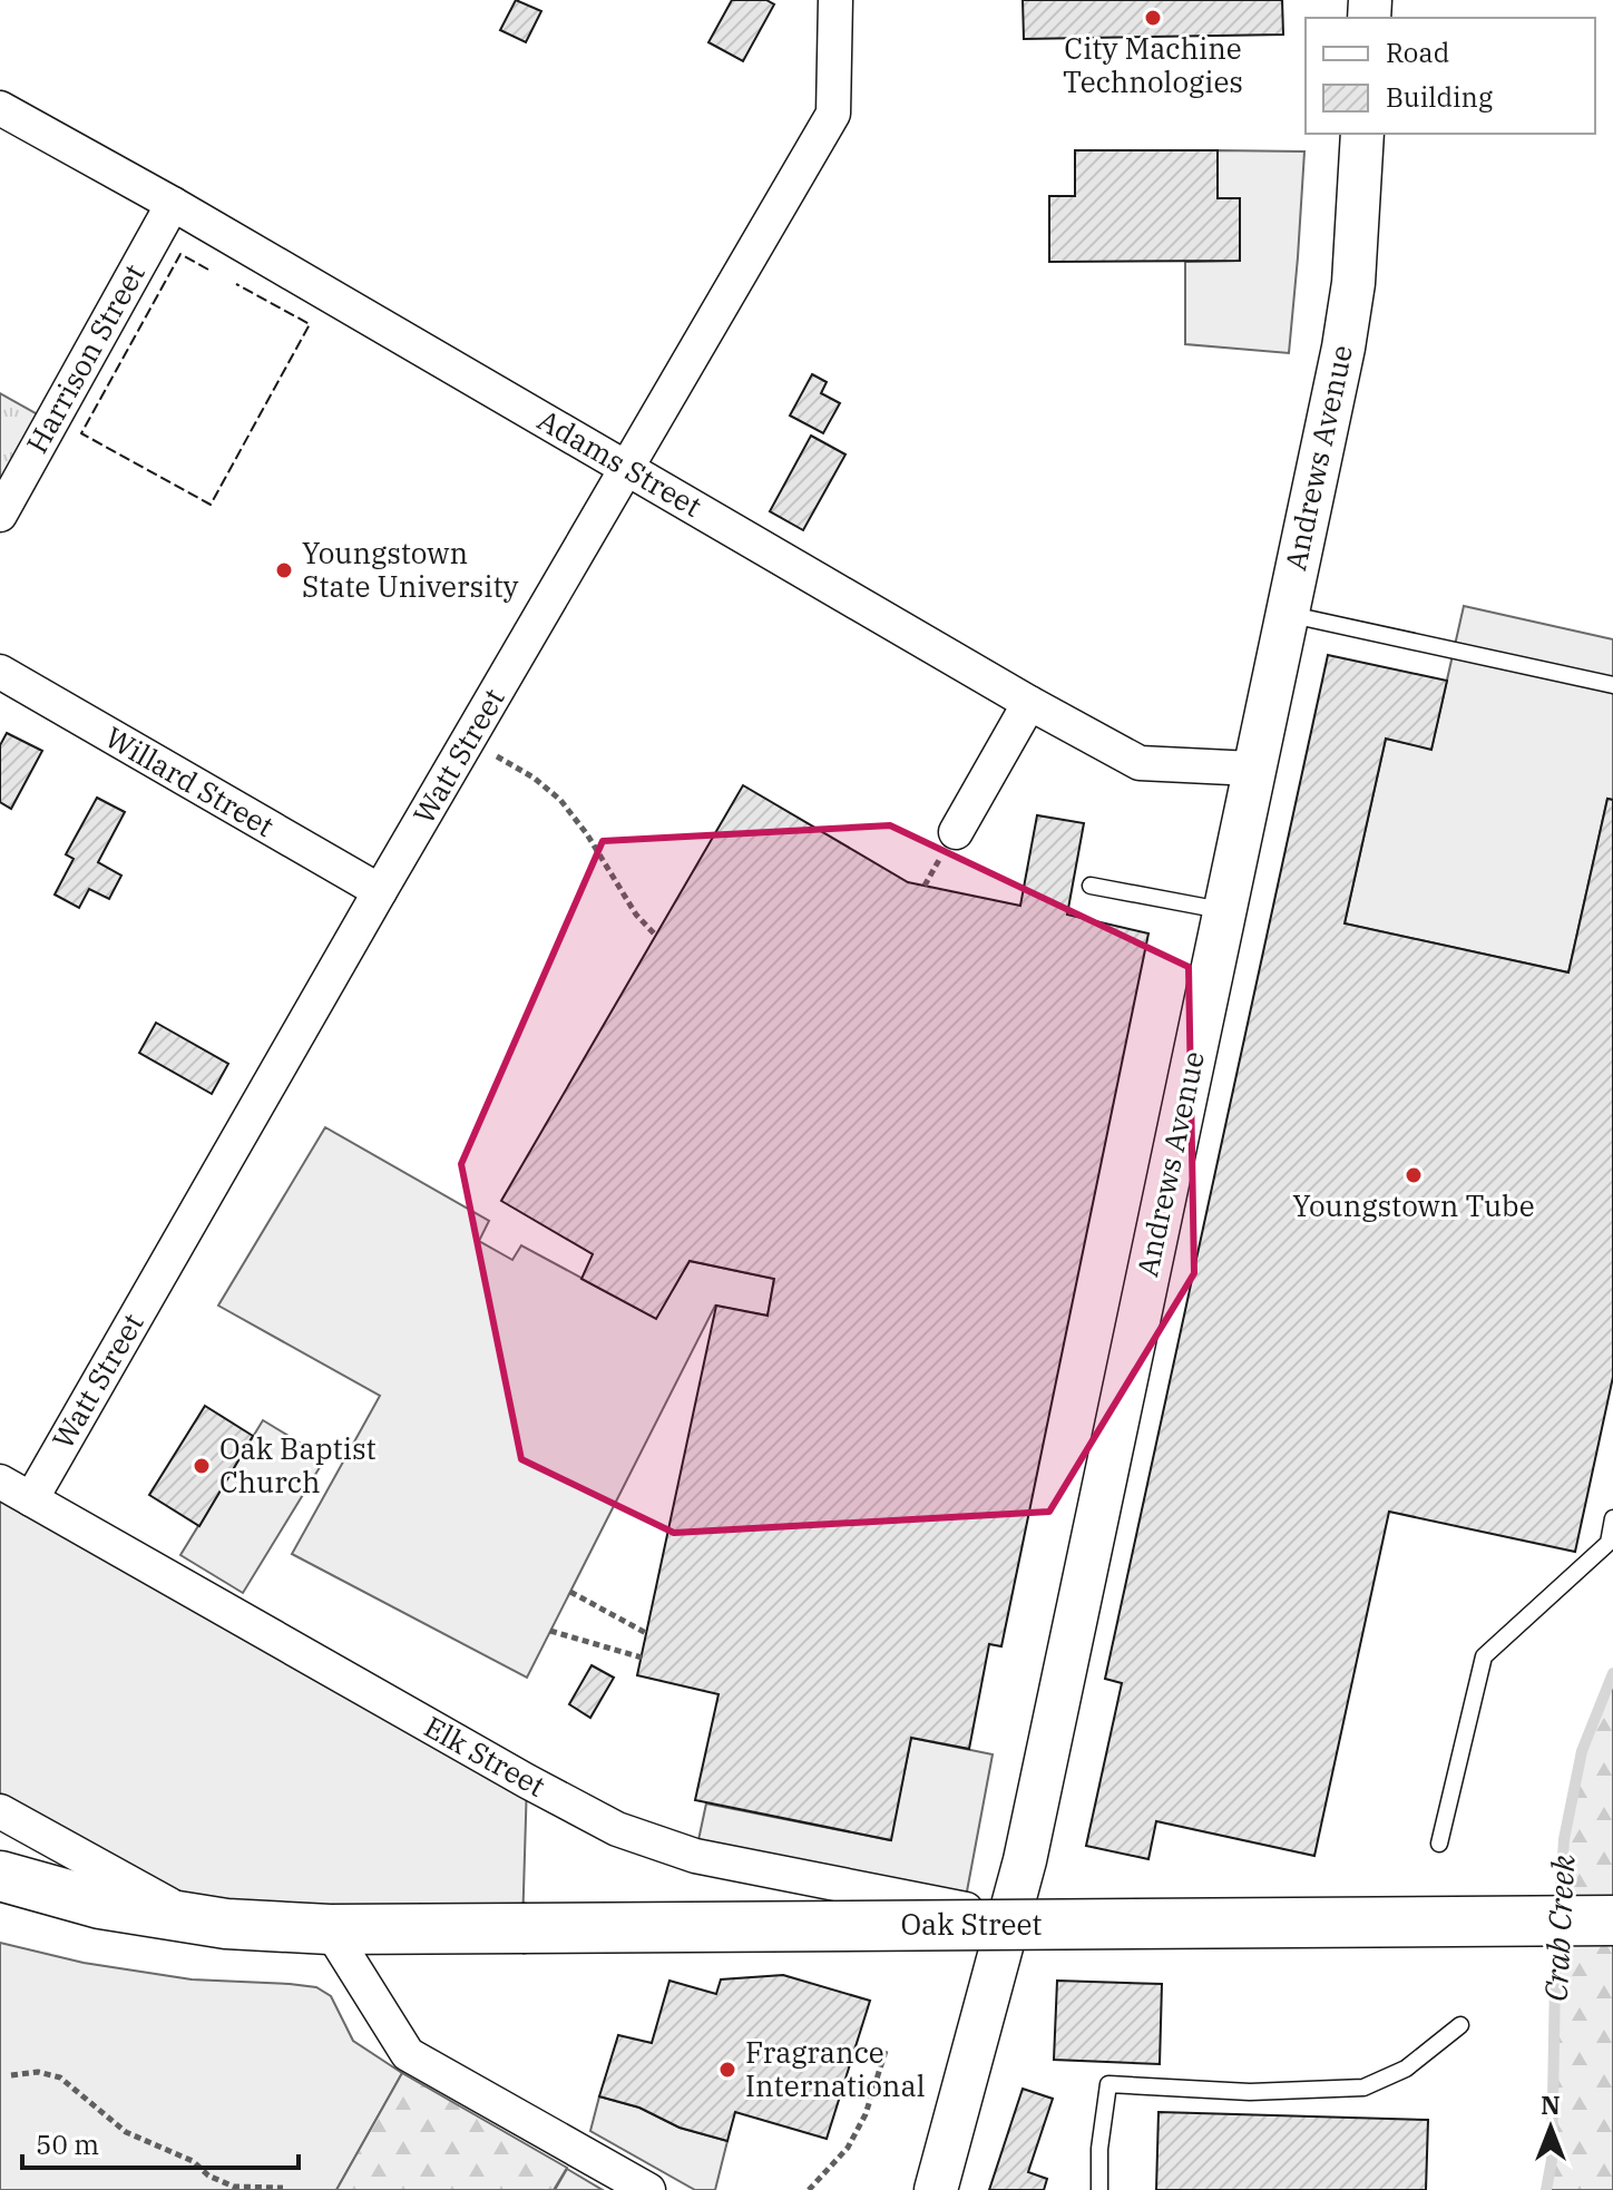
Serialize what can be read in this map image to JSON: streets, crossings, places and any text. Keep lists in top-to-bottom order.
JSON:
{
  "streets": {
    "main road": ["Oak Street"],
    "street": [
      "Harrison Street",
      "Andrews Avenue",
      "Adams Street",
      "Watt Street",
      "Willard Street",
      "Elk Street"
    ]
  },
  "crossings": [
    ["Harrison Street", "Adams Street"],
    ["Andrews Avenue", "Adams Street"],
    ["Andrews Avenue", "Elk Street"],
    ["Adams Street", "Watt Street"],
    ["Watt Street", "Willard Street"],
    ["Watt Street", "Elk Street"]
  ],
  "water": ["Crab Creek"],
  "places": [
    "City Machine Technologies",
    "Youngstown State University",
    "Youngstown Tube",
    "Oak Baptist Church",
    "Fragrance International"
  ],
  "legend": ["Road", "Building"],
  "scale_bar": "50 m",
  "north": "top"
}
